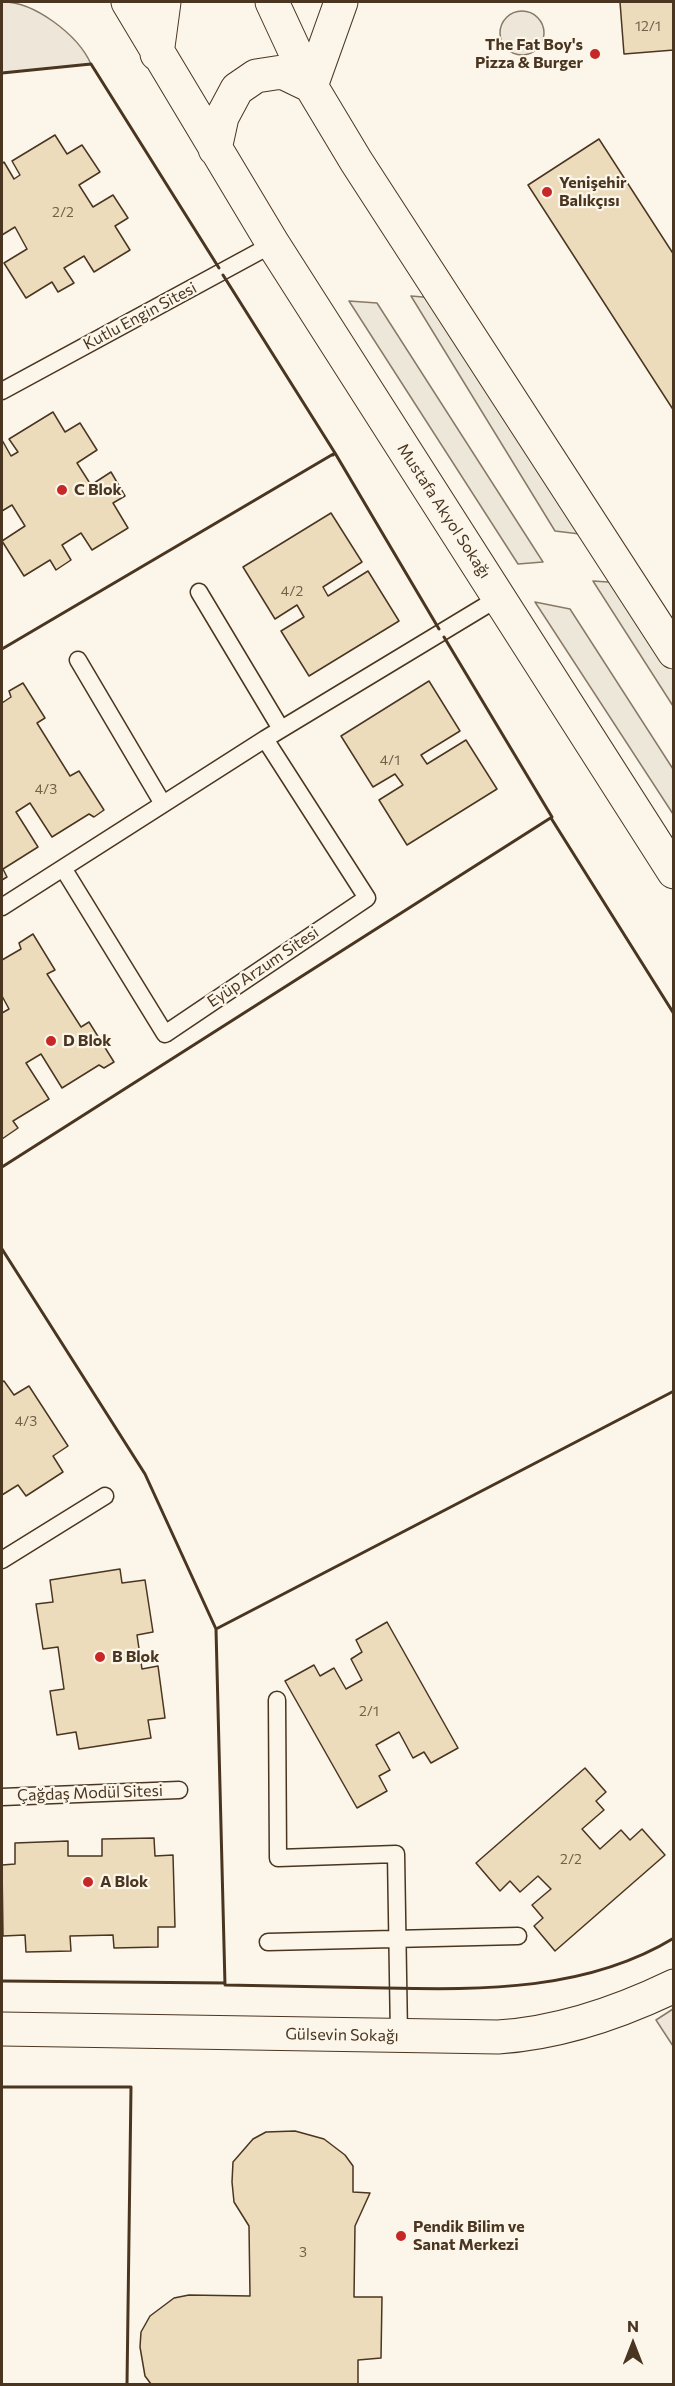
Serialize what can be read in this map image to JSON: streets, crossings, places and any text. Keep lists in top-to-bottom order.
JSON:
{
  "streets": {
    "street": ["Mustafa Akyol Sokağı", "Gülsevin Sokağı"],
    "lane": ["Kutlu Engin Sitesi", "Eyüp Arzum Sitesi", "Çağdaş Modül Sitesi"]
  },
  "crossings": [
    ["Kutlu Engin Sitesi", "Mustafa Akyol Sokağı"]
  ],
  "places": [
    "The Fat Boy's Pizza & Burger",
    "Yenişehir Balıkçısı",
    "C Blok",
    "D Blok",
    "B Blok",
    "A Blok",
    "Pendik Bilim ve Sanat Merkezi"
  ],
  "house_numbers": [
    "12/1",
    "2/2",
    "4/2",
    "4/1",
    "4/3",
    "4/3",
    "2/1",
    "2/2",
    "3"
  ],
  "north": "top"
}
